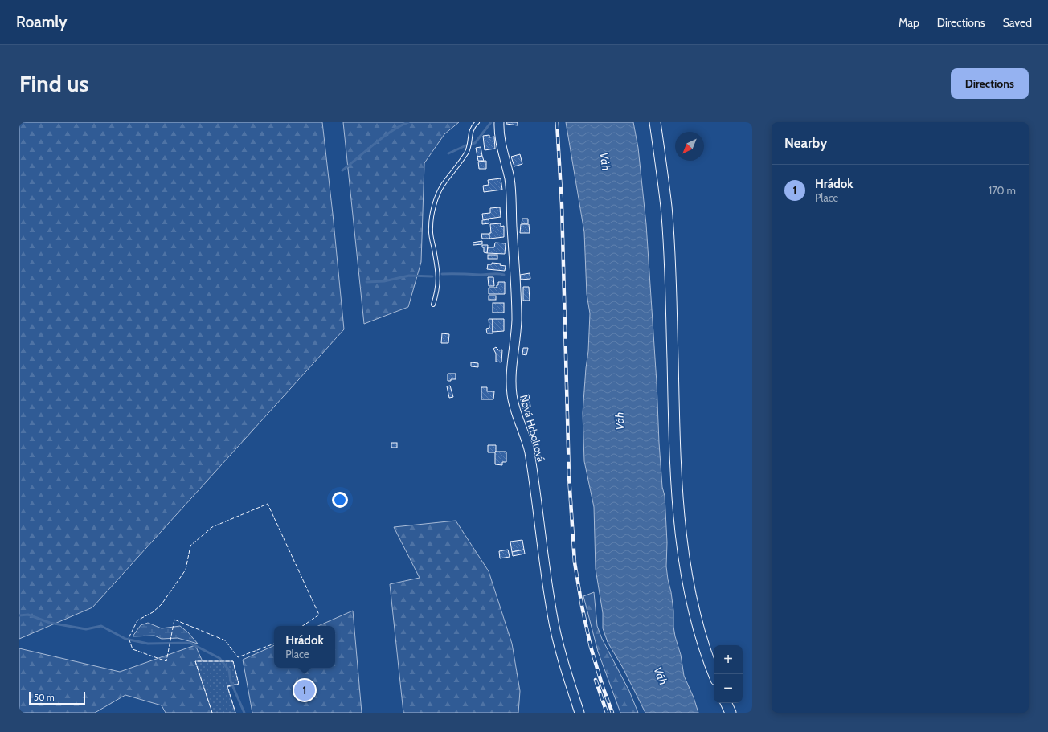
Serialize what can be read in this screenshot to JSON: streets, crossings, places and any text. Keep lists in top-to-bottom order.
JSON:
{
  "streets": {
    "street": ["Nová Hrboltová"]
  },
  "water": ["Váh"],
  "scale_bar": "50 m",
  "north": "bottom left",
  "page": {
    "header": "Roamly",
    "nav": ["Map", "Directions", "Saved"],
    "buttons": "Directions",
    "title": "Find us",
    "heading": "Nearby",
    "list": [
      {
        "mark": "1",
        "name": "Hrádok",
        "note": "Place",
        "value": "170 m"
      }
    ],
    "popup": ["Hrádok", "Place"],
    "map_buttons": ["+", "−"],
    "pins": "1",
    "scale": "50 m"
  }
}
